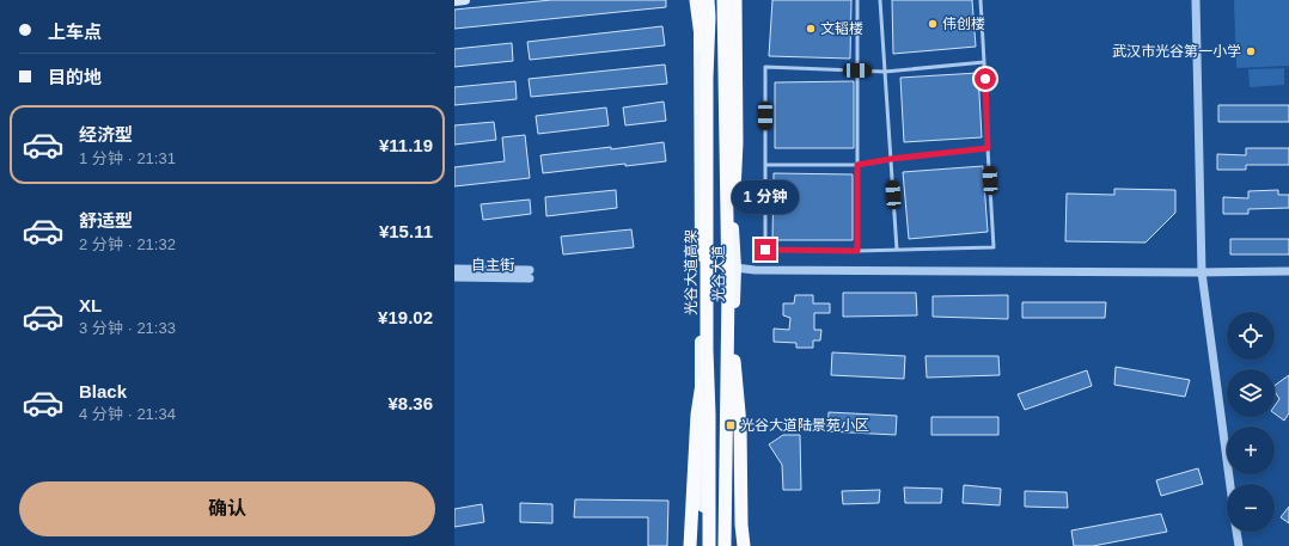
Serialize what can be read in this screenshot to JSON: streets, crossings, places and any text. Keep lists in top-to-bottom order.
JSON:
{
  "streets": {
    "highway": ["光谷大道高架"],
    "main road": ["光谷大道"],
    "street": ["自主街"]
  },
  "crossings": [
    ["光谷大道高架", "光谷大道"]
  ],
  "places": {
    "other": ["伟创楼", "文韬楼", "武汉市光谷第一小学"],
    "transit": ["光谷大道陆景苑小区"]
  },
  "page": {
    "banner": ["上车点", "目的地"],
    "list": [
      {
        "name": "经济型",
        "note": "1 分钟 · 21:31",
        "value": "¥11.19"
      },
      {
        "name": "舒适型",
        "note": "2 分钟 · 21:32",
        "value": "¥15.11"
      },
      {
        "name": "XL",
        "note": "3 分钟 · 21:33",
        "value": "¥19.02"
      },
      {
        "name": "Black",
        "note": "4 分钟 · 21:34",
        "value": "¥8.36"
      }
    ],
    "bubble": "1 分钟",
    "map_buttons": ["+", "−"],
    "buttons": "确认"
  }
}
